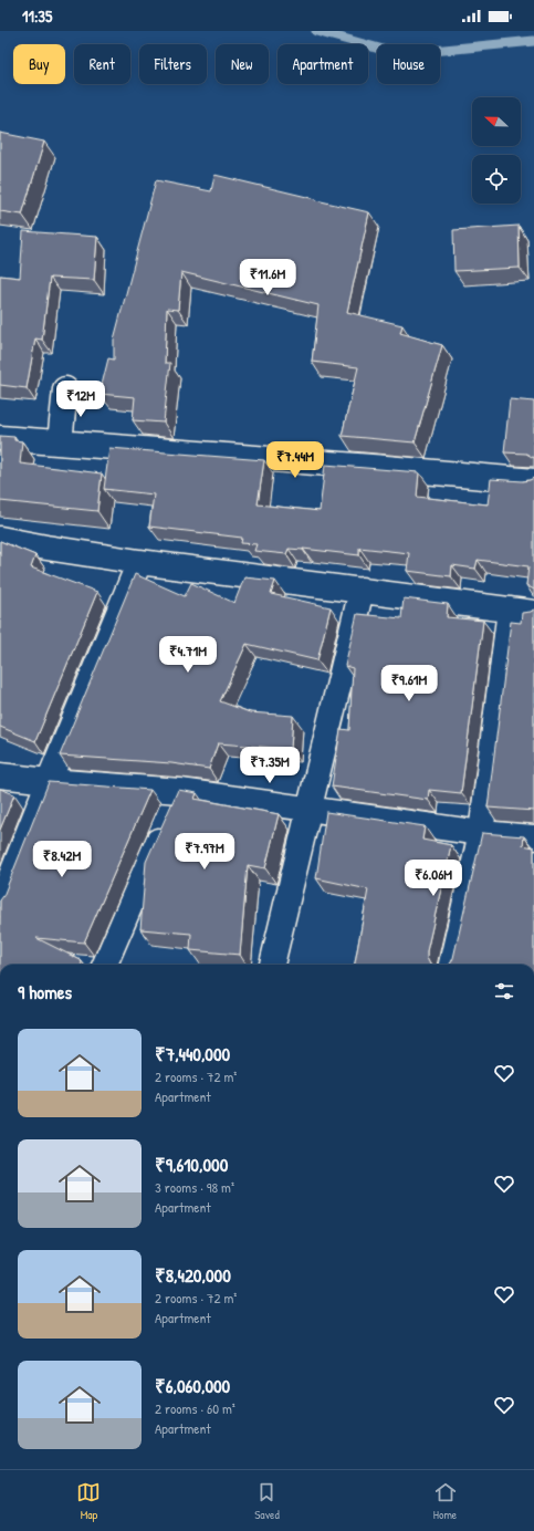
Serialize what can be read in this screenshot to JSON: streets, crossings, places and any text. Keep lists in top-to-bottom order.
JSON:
{
  "north": "left",
  "page": {
    "status": "11:35",
    "chip": [
      "Buy",
      "Rent",
      "Filters",
      "New",
      "Apartment",
      "House"
    ],
    "price": [
      "₹11.6M",
      "₹12M",
      "₹7.44M",
      "₹4.71M",
      "₹9.61M",
      "₹7.35M",
      "₹7.97M",
      "₹8.42M",
      "₹6.06M"
    ],
    "heading": "9 homes",
    "list": [
      {
        "name": "₹7,440,000",
        "note": "2 rooms · 72 m² · Apartment"
      },
      {
        "name": "₹9,610,000",
        "note": "3 rooms · 98 m² · Apartment"
      },
      {
        "name": "₹8,420,000",
        "note": "2 rooms · 72 m² · Apartment"
      },
      {
        "name": "₹6,060,000",
        "note": "2 rooms · 60 m² · Apartment"
      }
    ],
    "tabs": ["Map", "Saved", "Home"]
  }
}
